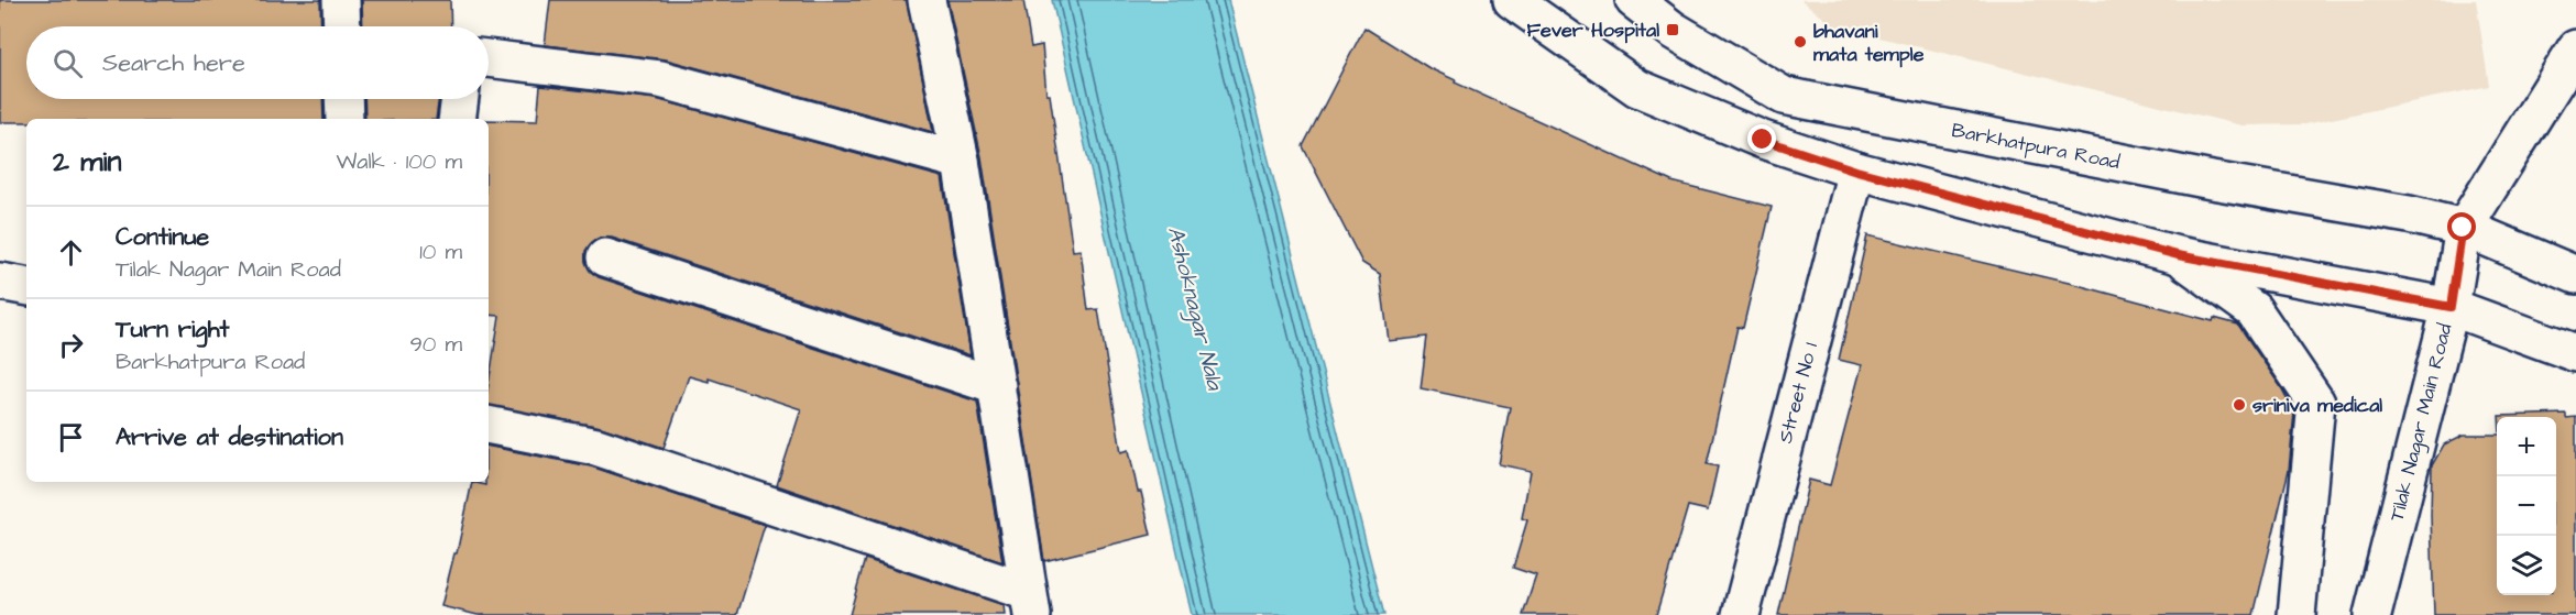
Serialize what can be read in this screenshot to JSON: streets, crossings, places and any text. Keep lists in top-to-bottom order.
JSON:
{
  "streets": {
    "street": ["Barkhatpura Road", "Street No 1", "Tilak Nagar Main Road"]
  },
  "crossings": [
    ["Barkhatpura Road", "Tilak Nagar Main Road"]
  ],
  "water": ["Ashoknagar Nala"],
  "places": {
    "transit": ["Fever Hospital"],
    "other": ["bhavani mata temple", "sriniva medical"]
  },
  "page": {
    "search": "Search here",
    "heading": ["2 min", "Walk · 100 m"],
    "list": [
      ["Continue", "Tilak Nagar Main Road", "10 m"],
      ["Turn right", "Barkhatpura Road", "90 m"],
      "Arrive at destination"
    ],
    "map_buttons": ["+", "−"]
  }
}
